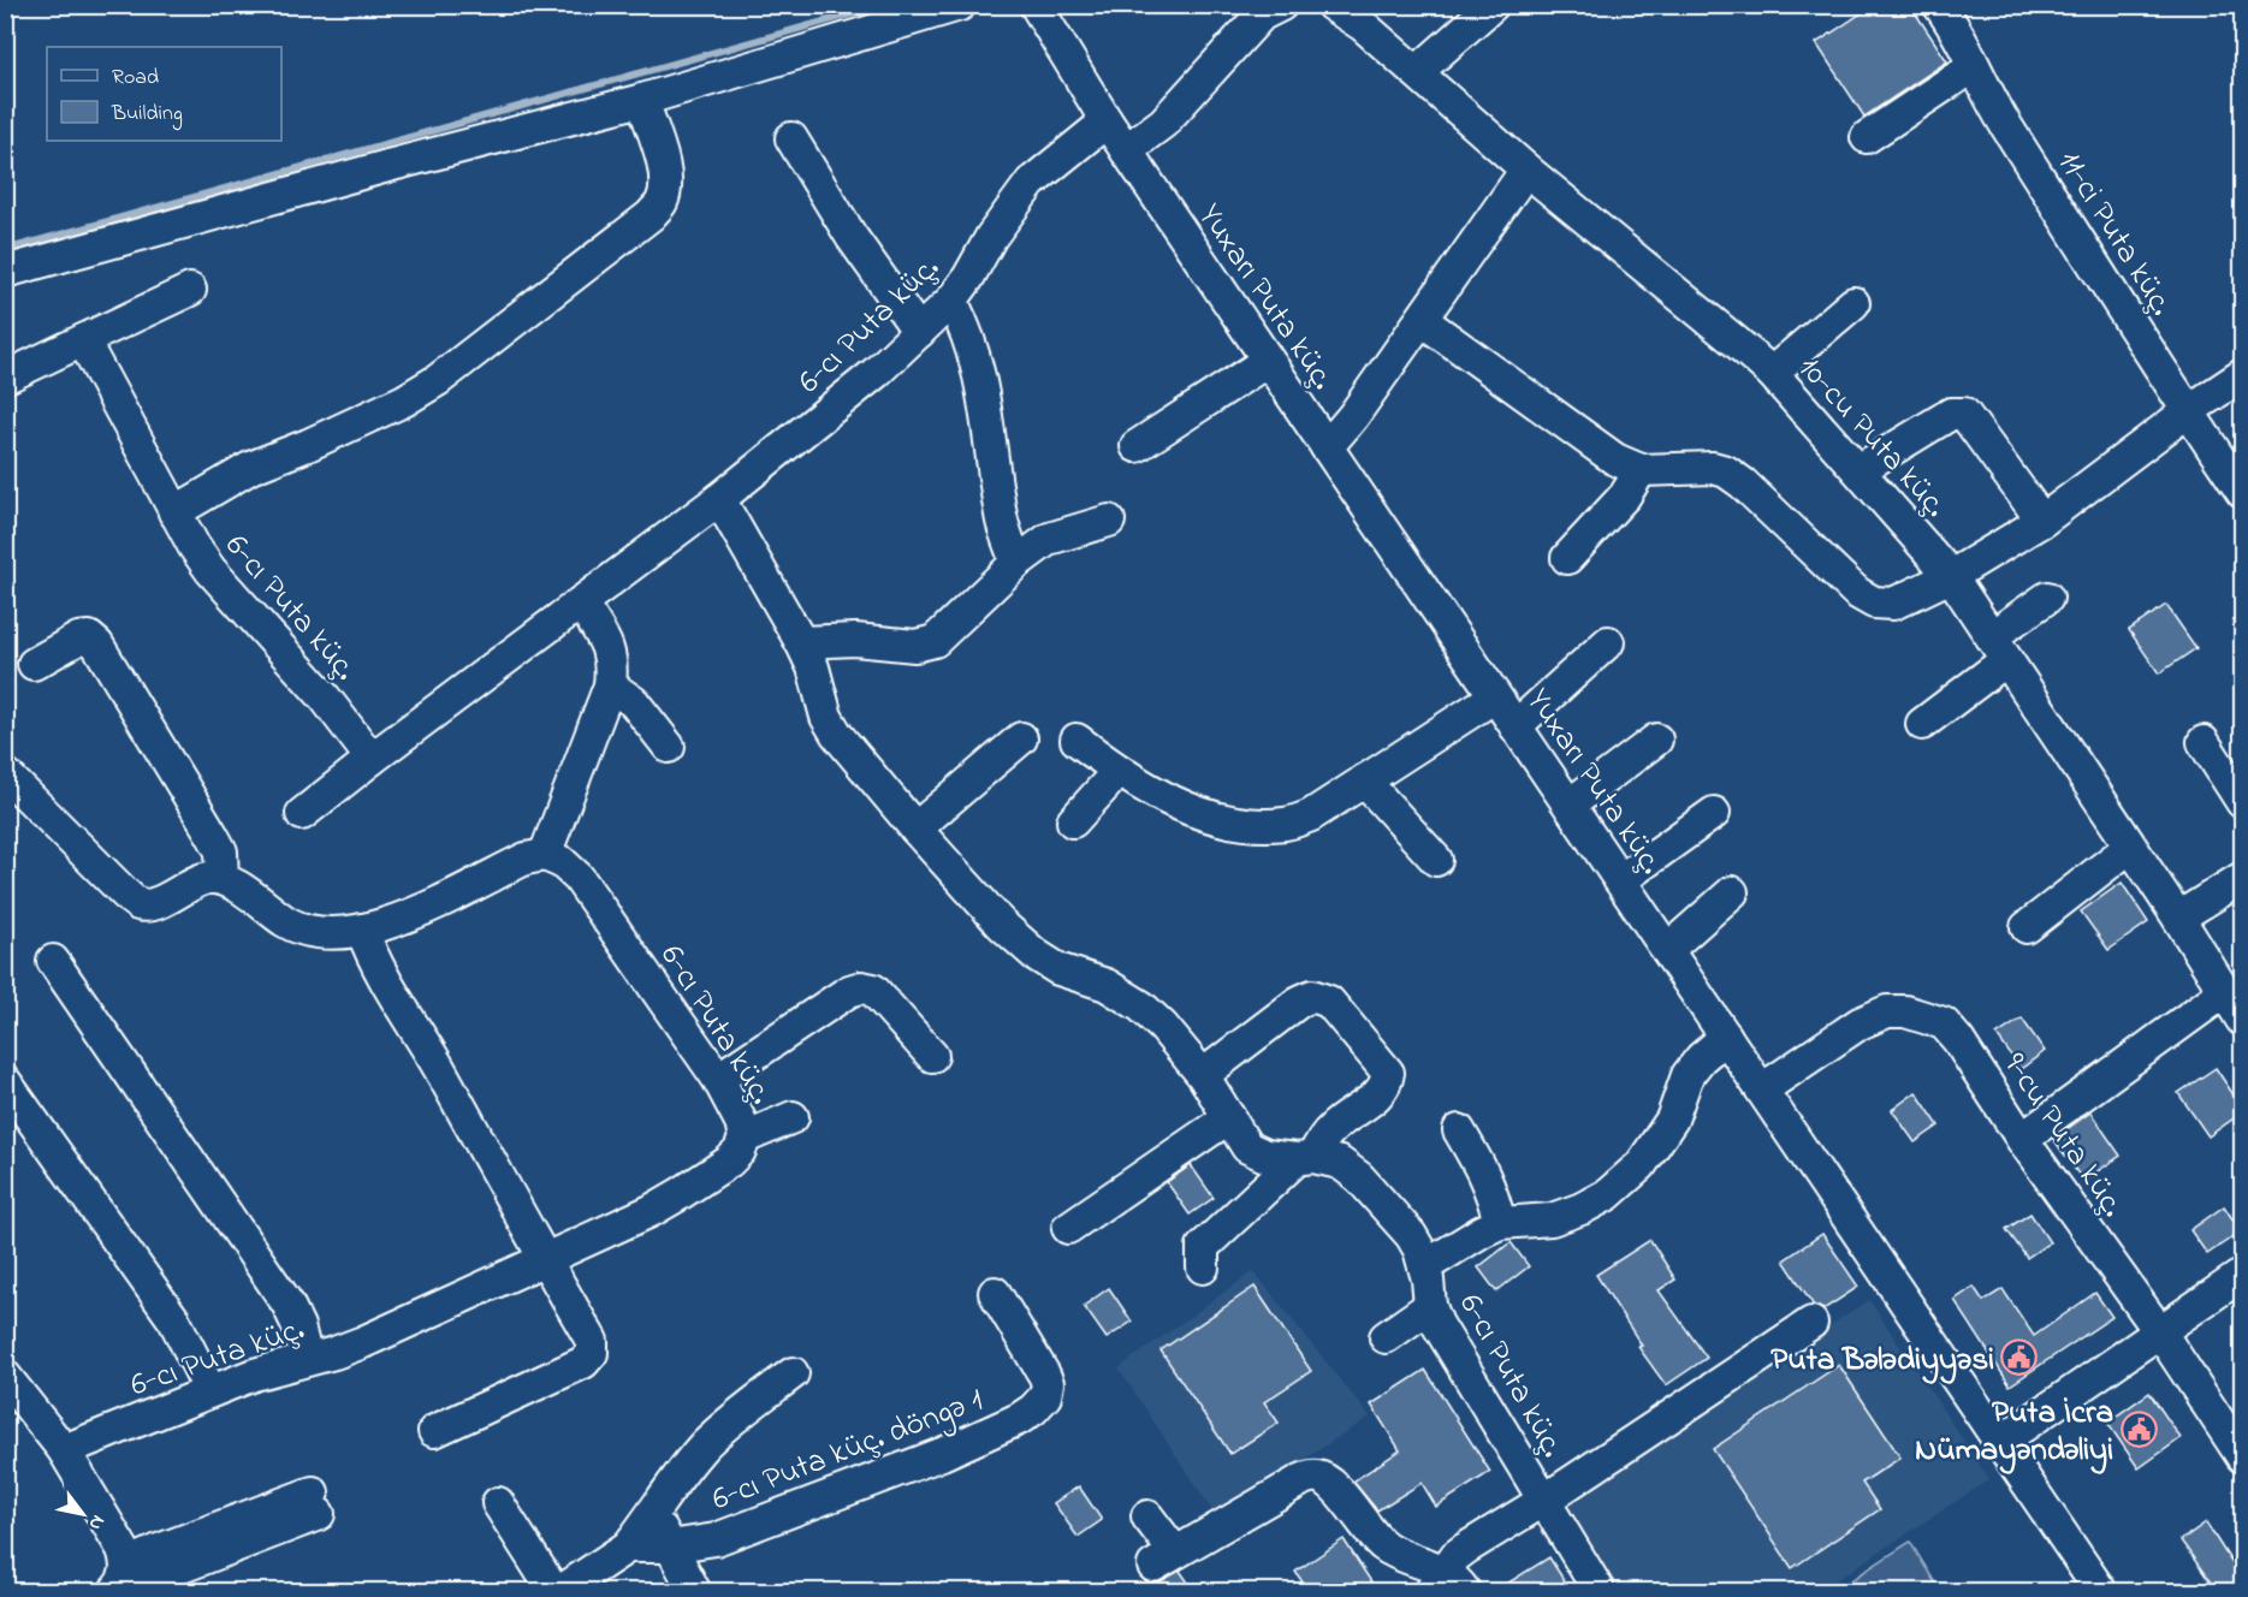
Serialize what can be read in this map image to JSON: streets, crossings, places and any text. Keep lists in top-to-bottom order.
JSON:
{
  "streets": {
    "street": [
      "11-ci Puta küç.",
      "Yuxarı Puta küç.",
      "6-cı Puta küç.",
      "10-cu Puta küç.",
      "9-cu Puta küç.",
      "6-cı Puta küç. döngə 1"
    ]
  },
  "crossings": [
    ["Yuxarı Puta küç.", "6-cı Puta küç."],
    ["Yuxarı Puta küç.", "9-cu Puta küç."]
  ],
  "places": {
    "public building": ["Puta Bələdiyyəsi", "Puta İcra Nümayəndəliyi"]
  },
  "legend": ["Road", "Building"],
  "north": "bottom right"
}
